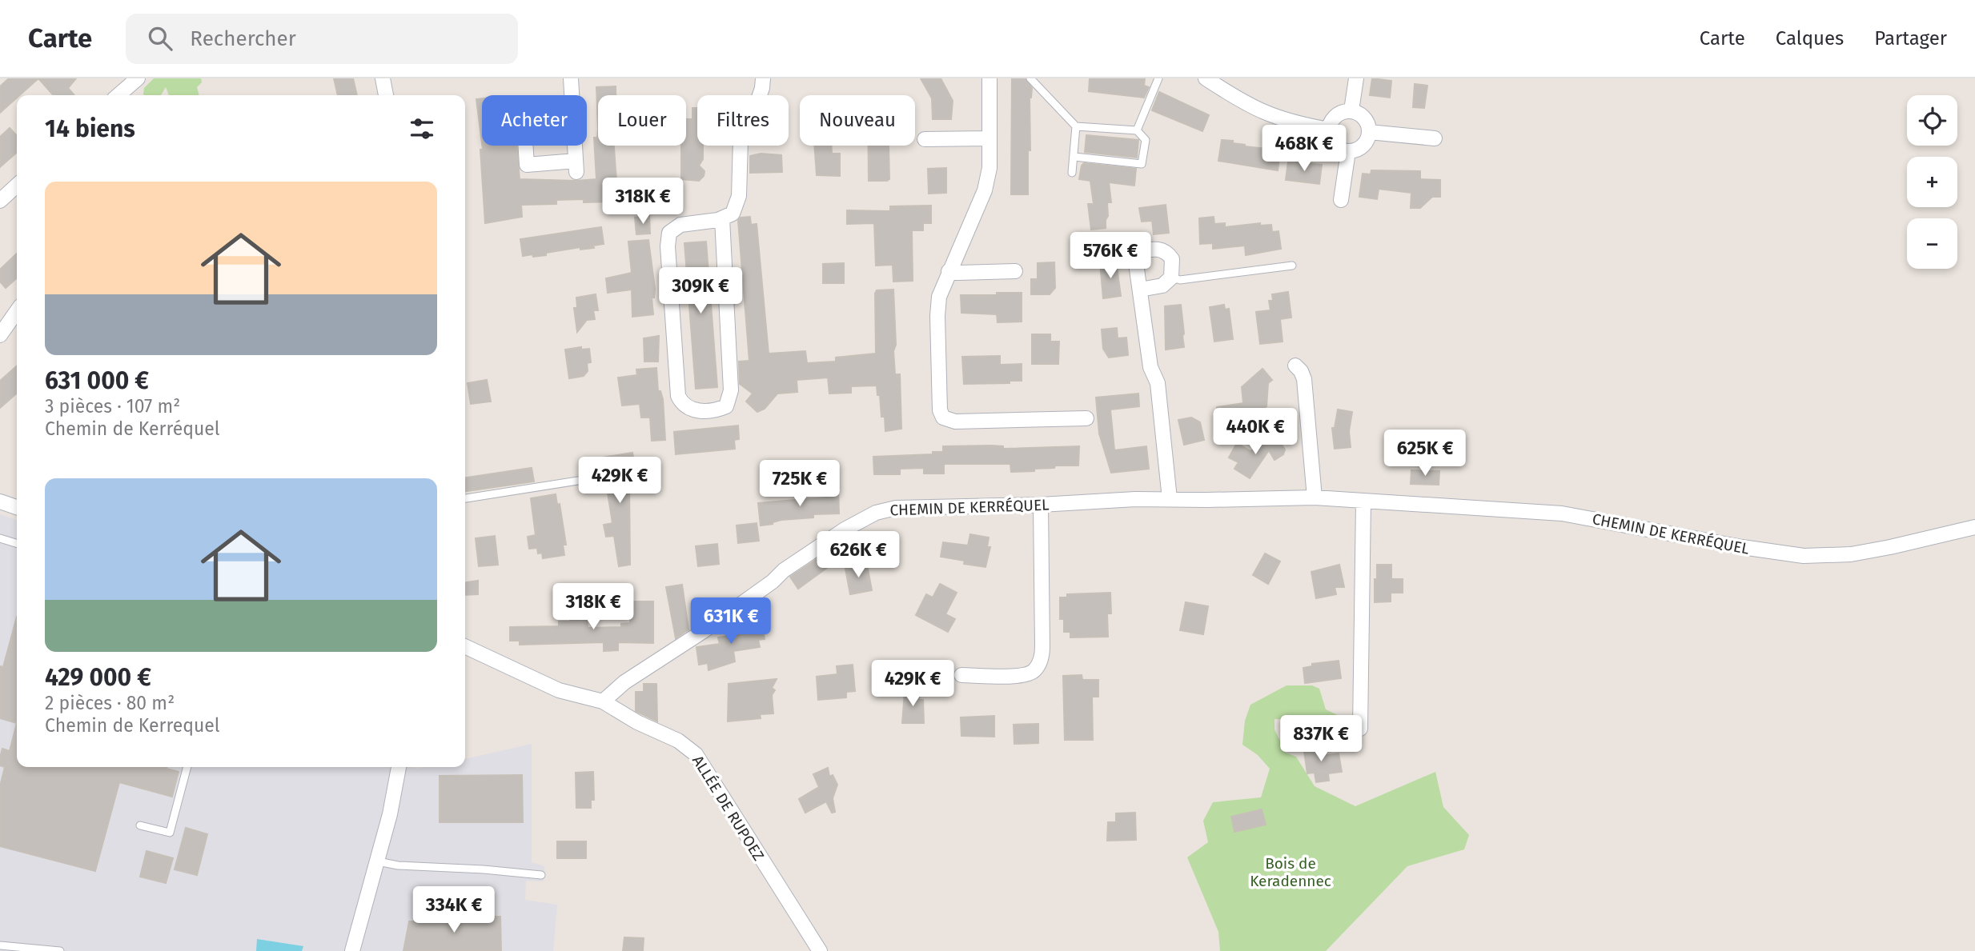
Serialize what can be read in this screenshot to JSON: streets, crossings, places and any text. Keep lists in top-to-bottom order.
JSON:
{
  "streets": {
    "street": ["CHEMIN DE KERRÉQUEL", "ALLÉE DE RUPOEZ"]
  },
  "crossings": [
    ["CHEMIN DE KERRÉQUEL", "ALLÉE DE RUPOEZ"]
  ],
  "parks": ["Bois de Keradennec"],
  "page": {
    "header": "Carte",
    "search": "Rechercher",
    "nav": ["Carte", "Calques", "Partager"],
    "map_buttons": ["+", "−"],
    "chip": [
      "Acheter",
      "Louer",
      "Filtres",
      "Nouveau"
    ],
    "heading": "14 biens",
    "price": [
      "468K €",
      "318K €",
      "576K €",
      "309K €",
      "440K €",
      "625K €",
      "429K €",
      "725K €",
      "626K €",
      "318K €",
      "631K €",
      "429K €",
      "837K €",
      "334K €"
    ],
    "list": [
      {
        "name": "631 000 €",
        "note": "3 pièces · 107 m² · Chemin de Kerréquel"
      },
      {
        "name": "429 000 €",
        "note": "2 pièces · 80 m² · Chemin de Kerrequel"
      }
    ]
  }
}
